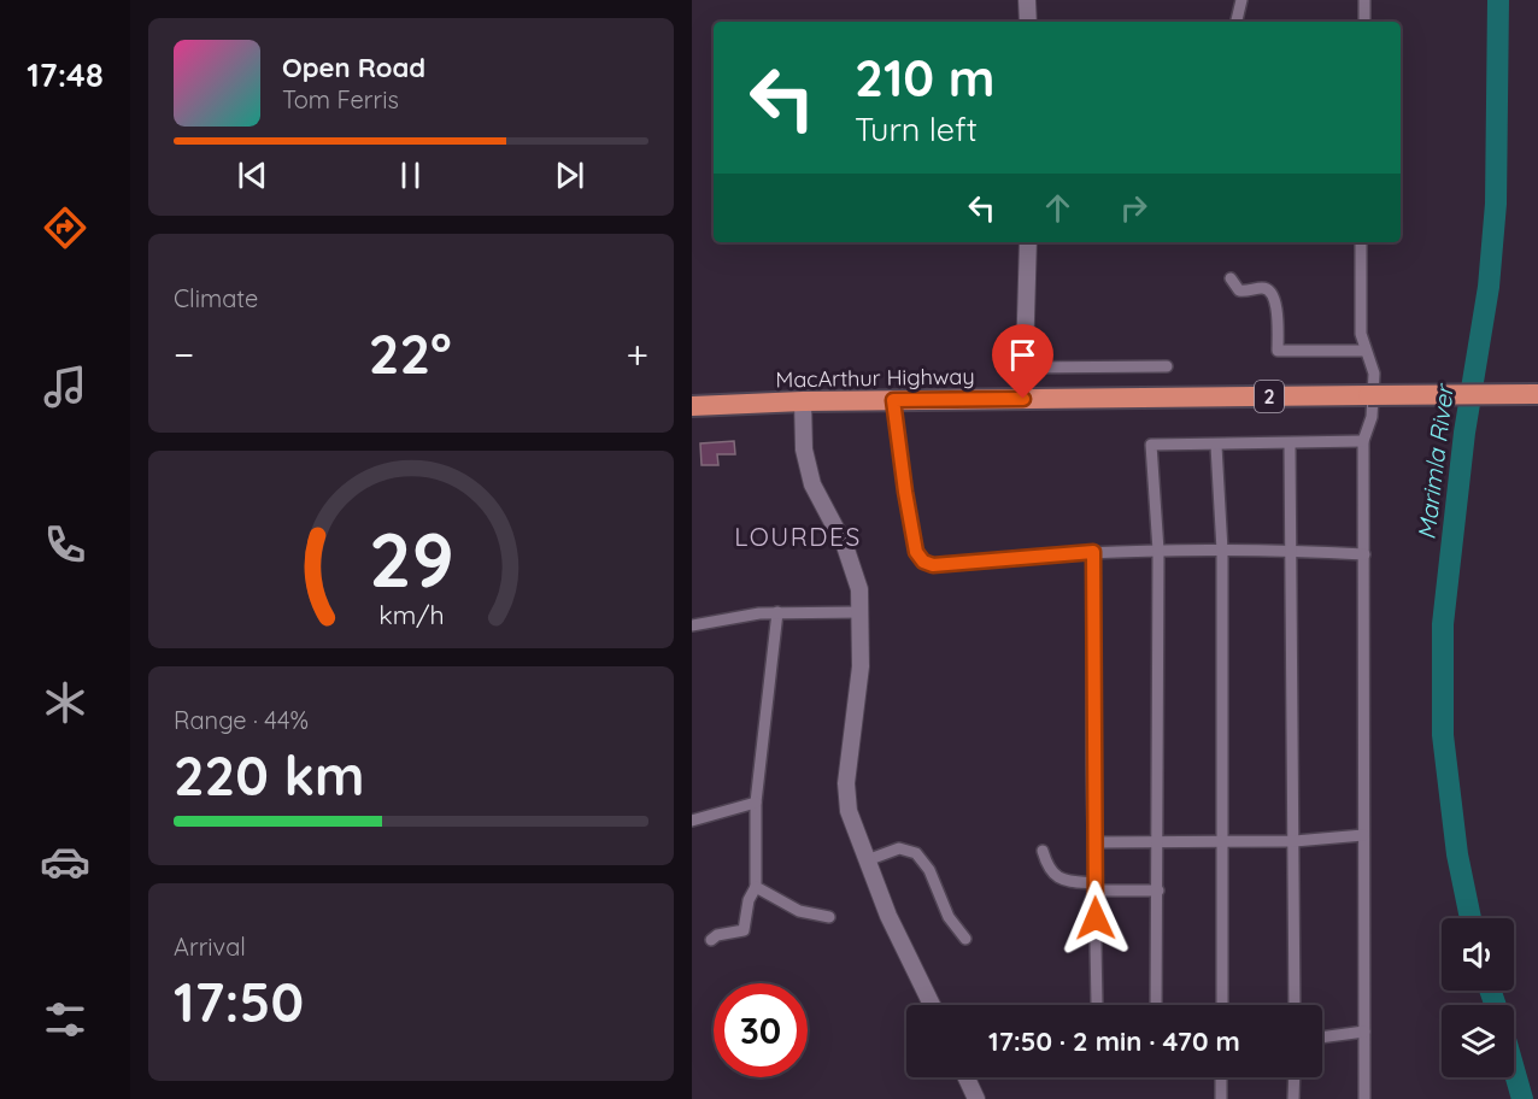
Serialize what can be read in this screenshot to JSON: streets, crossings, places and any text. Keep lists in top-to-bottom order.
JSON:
{
  "streets": {
    "highway": ["MacArthur Highway", "2"]
  },
  "districts": ["LOURDES"],
  "water": ["Marimla River"],
  "page": {
    "tabs": "17:48",
    "turn": ["210 m", "Turn left"],
    "song": ["Open Road", "Tom Ferris"],
    "tile": [
      "Climate",
      ["Range · 44%", "220 km"],
      ["Arrival", "17:50"]
    ],
    "heat": ["−", "22°", "+"],
    "limit": "30",
    "trip": "17:50 · 2 min · 470 m",
    "gauge": ["29", "km/h"]
  }
}
